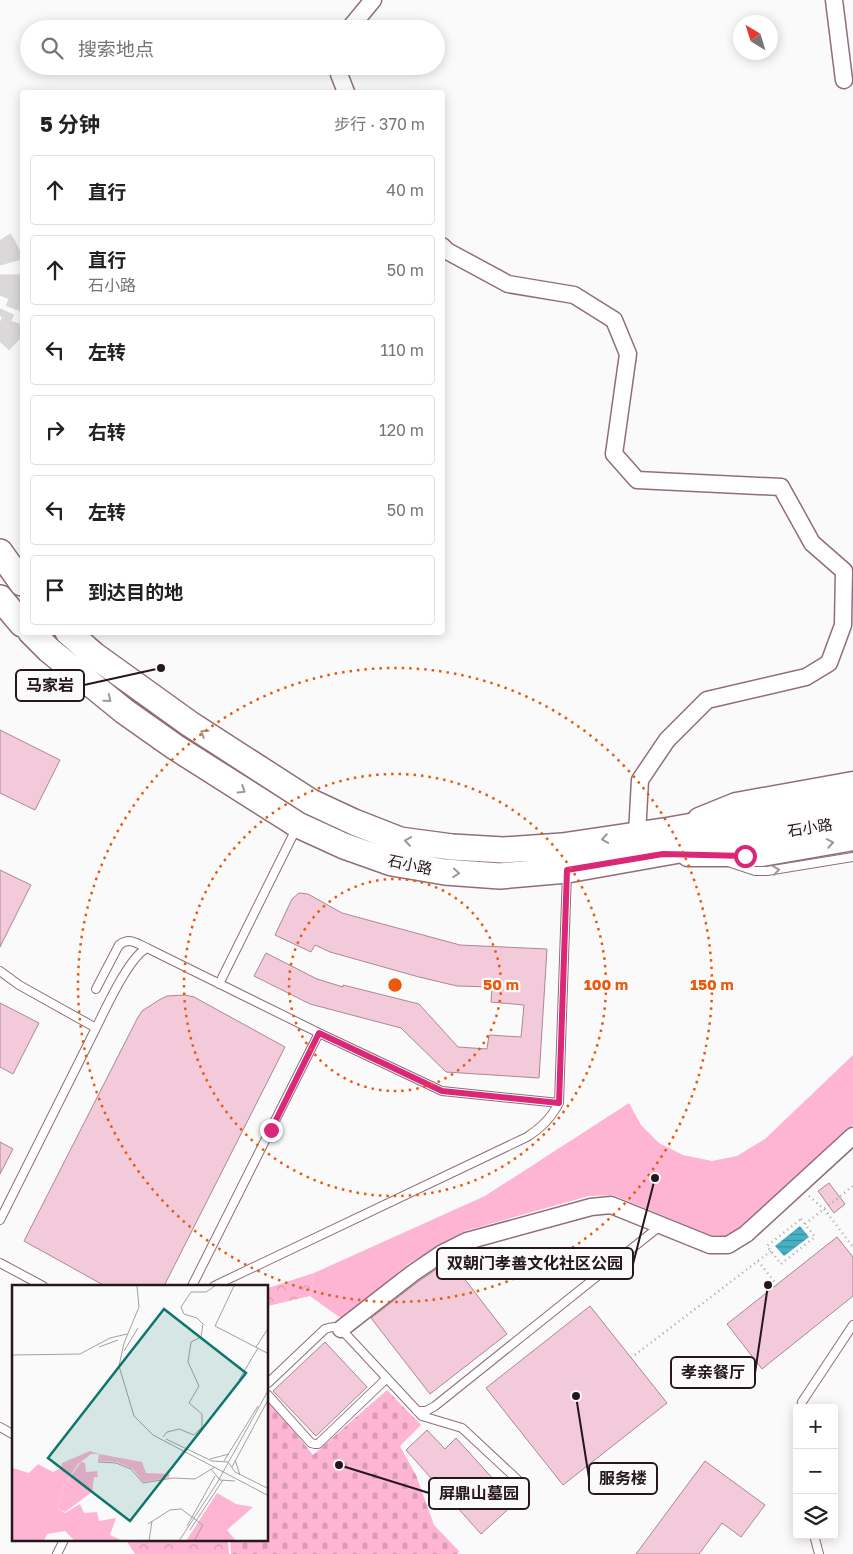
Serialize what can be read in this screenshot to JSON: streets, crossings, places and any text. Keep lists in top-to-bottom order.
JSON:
{
  "streets": {
    "main road": ["石小路"]
  },
  "places": [
    "马家岩",
    "双朝门孝善文化社区公园",
    "孝亲餐厅",
    "服务楼",
    "屏鼎山墓园"
  ],
  "north": "top left",
  "page": {
    "search": "搜索地点",
    "heading": ["5 分钟", "步行 · 370 m"],
    "list": [
      ["直行", "40 m"],
      ["直行", "石小路", "50 m"],
      ["左转", "110 m"],
      ["右转", "120 m"],
      ["左转", "50 m"],
      "到达目的地"
    ],
    "map_buttons": ["+", "−"]
  },
  "rings": ["50 m", "100 m", "150 m"]
}
